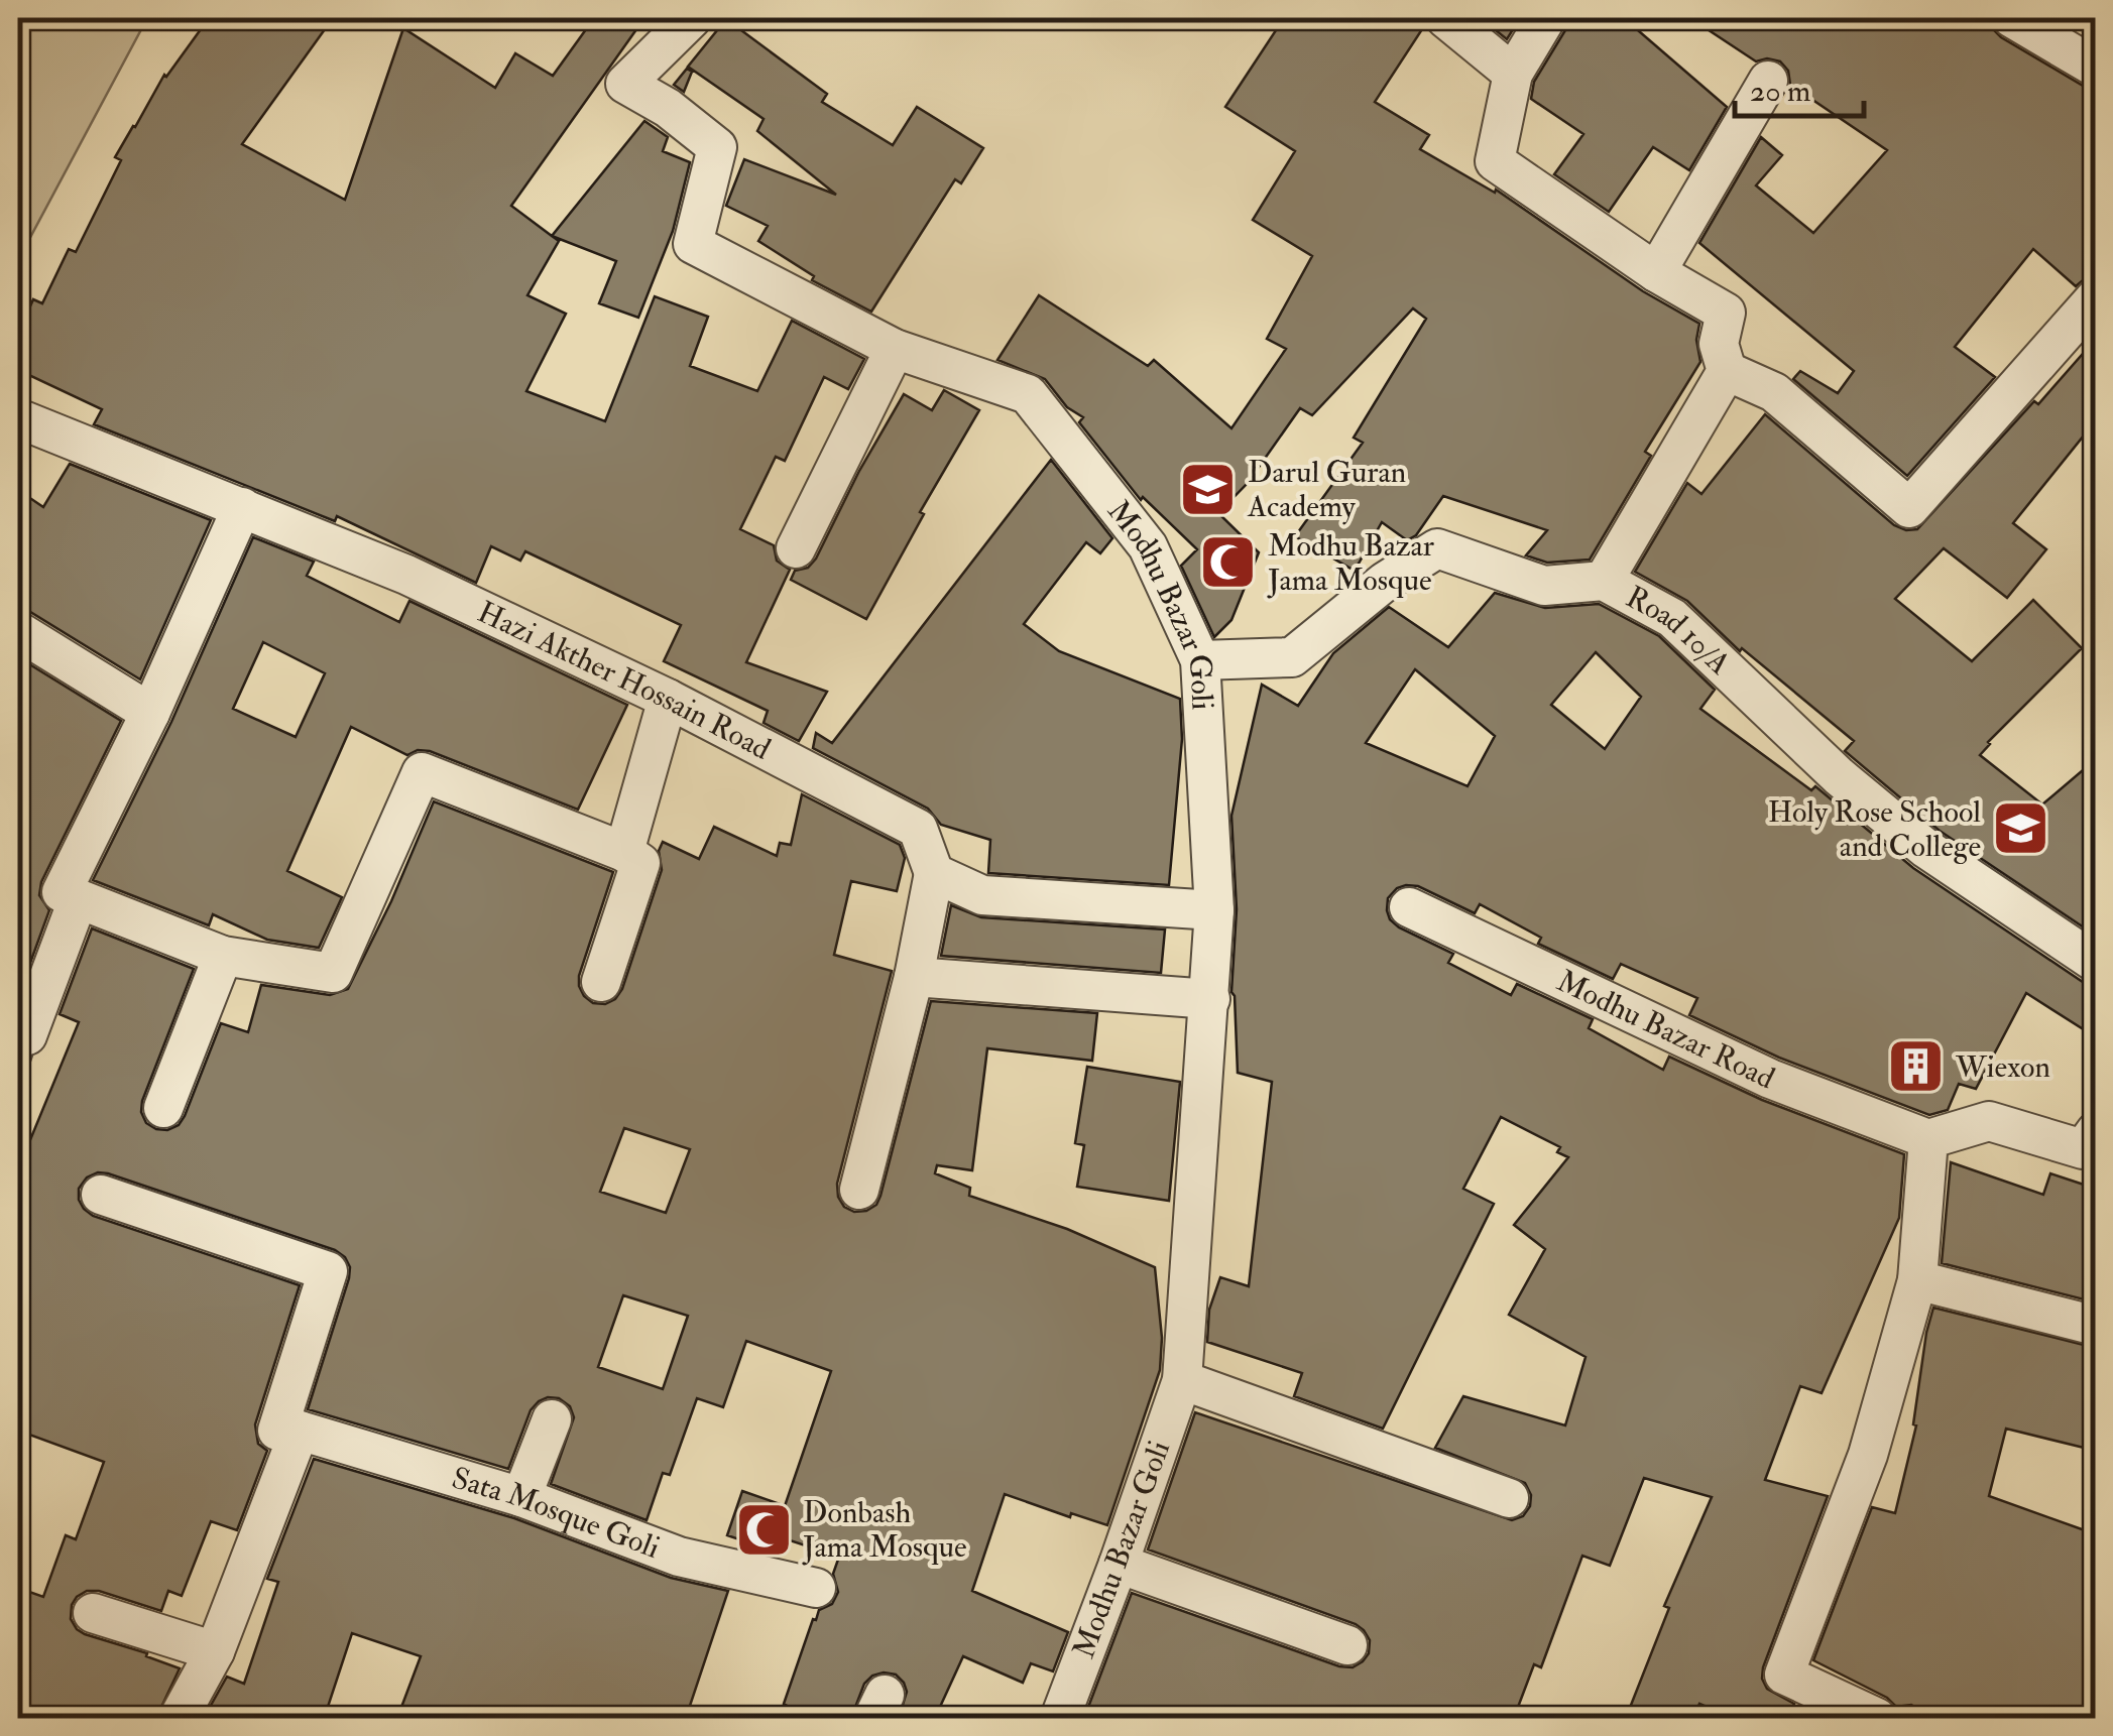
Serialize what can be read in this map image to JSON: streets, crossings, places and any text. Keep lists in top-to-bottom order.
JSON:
{
  "streets": {
    "street": [
      "Modhu Bazar Goli",
      "Road 10/A",
      "Hazi Akther Hossain Road",
      "Modhu Bazar Road",
      "Sata Mosque Goli"
    ]
  },
  "crossings": [
    ["Modhu Bazar Goli", "Road 10/A"]
  ],
  "places": {
    "school or university": ["Darul Guran Academy", "Holy Rose School and College"],
    "mosque": ["Modhu Bazar Jama Mosque", "Donbash Jama Mosque"],
    "building": ["Wiexon"]
  },
  "scale_bar": "20 m"
}
